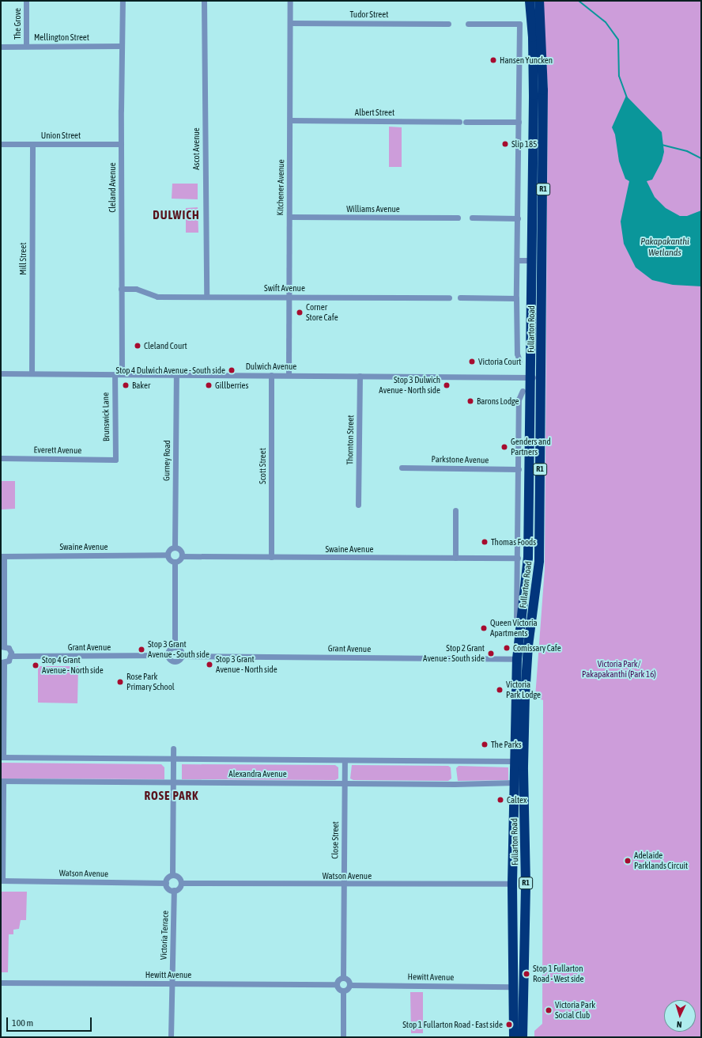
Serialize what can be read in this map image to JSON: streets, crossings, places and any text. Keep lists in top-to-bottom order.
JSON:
{
  "streets": {
    "highway": ["R1", "Fullarton Road"],
    "street": [
      "Tudor Street",
      "The Grove",
      "Mellington Street",
      "Albert Street",
      "Union Street",
      "Ascot Avenue",
      "Cleland Avenue",
      "Kitchener Avenue",
      "Williams Avenue",
      "Mill Street",
      "Swift Avenue",
      "Dulwich Avenue",
      "Brunswick Lane",
      "Thornton Street",
      "Everett Avenue",
      "Parkstone Avenue",
      "Gurney Road",
      "Scott Street",
      "Swaine Avenue",
      "Grant Avenue",
      "Alexandra Avenue",
      "Close Street",
      "Watson Avenue",
      "Victoria Terrace",
      "Hewitt Avenue"
    ]
  },
  "crossings": [
    ["Tudor Street", "Kitchener Avenue"],
    ["The Grove", "Mellington Street"],
    ["Mellington Street", "Cleland Avenue"],
    ["Albert Street", "Kitchener Avenue"],
    ["Union Street", "Cleland Avenue"],
    ["Union Street", "Mill Street"],
    ["Ascot Avenue", "Swift Avenue"],
    ["Cleland Avenue", "Swift Avenue"],
    ["Cleland Avenue", "Dulwich Avenue"],
    ["Kitchener Avenue", "Williams Avenue"],
    ["Kitchener Avenue", "Swift Avenue"],
    ["Kitchener Avenue", "Dulwich Avenue"],
    ["Mill Street", "Dulwich Avenue"],
    ["Fullarton Road", "Dulwich Avenue"],
    ["Fullarton Road", "Parkstone Avenue"],
    ["Fullarton Road", "Swaine Avenue"],
    ["Fullarton Road", "Grant Avenue"],
    ["Fullarton Road", "Alexandra Avenue"],
    ["Fullarton Road", "Watson Avenue"],
    ["Fullarton Road", "Hewitt Avenue"],
    ["Dulwich Avenue", "Brunswick Lane"],
    ["Dulwich Avenue", "Thornton Street"],
    ["Dulwich Avenue", "Gurney Road"],
    ["Dulwich Avenue", "Scott Street"],
    ["Brunswick Lane", "Everett Avenue"],
    ["Gurney Road", "Swaine Avenue"],
    ["Scott Street", "Swaine Avenue"],
    ["Alexandra Avenue", "Close Street"],
    ["Close Street", "Watson Avenue"],
    ["Close Street", "Hewitt Avenue"],
    ["Watson Avenue", "Victoria Terrace"],
    ["Victoria Terrace", "Hewitt Avenue"]
  ],
  "districts": ["DULWICH", "ROSE PARK"],
  "water": ["Pakapakanthi Wetlands"],
  "parks": ["Victoria Park/ Pakapakanthi (Park 16)"],
  "places": [
    "Hansen Yuncken",
    "Slip 185",
    "Corner Store Cafe",
    "Cleland Court",
    "Victoria Court",
    "Stop 4 Dulwich Avenue - South side",
    "Baker",
    "Gillberries",
    "Stop 3 Dulwich Avenue - North side",
    "Barons Lodge",
    "Genders and Partners",
    "Thomas Foods",
    "Queen Victoria Apartments",
    "Comissary Cafe",
    "Stop 3 Grant Avenue - South side",
    "Stop 2 Grant Avenue - South side",
    "Stop 3 Grant Avenue - North side",
    "Stop 4 Grant Avenue - North side",
    "Rose Park Primary School",
    "Victoria Park Lodge",
    "The Parks",
    "Caltex",
    "Adelaide Parklands Circuit",
    "Stop 1 Fullarton Road - West side",
    "Victoria Park Social Club",
    "Stop 1 Fullarton Road - East side"
  ],
  "scale_bar": "100 m",
  "north": "bottom"
}
